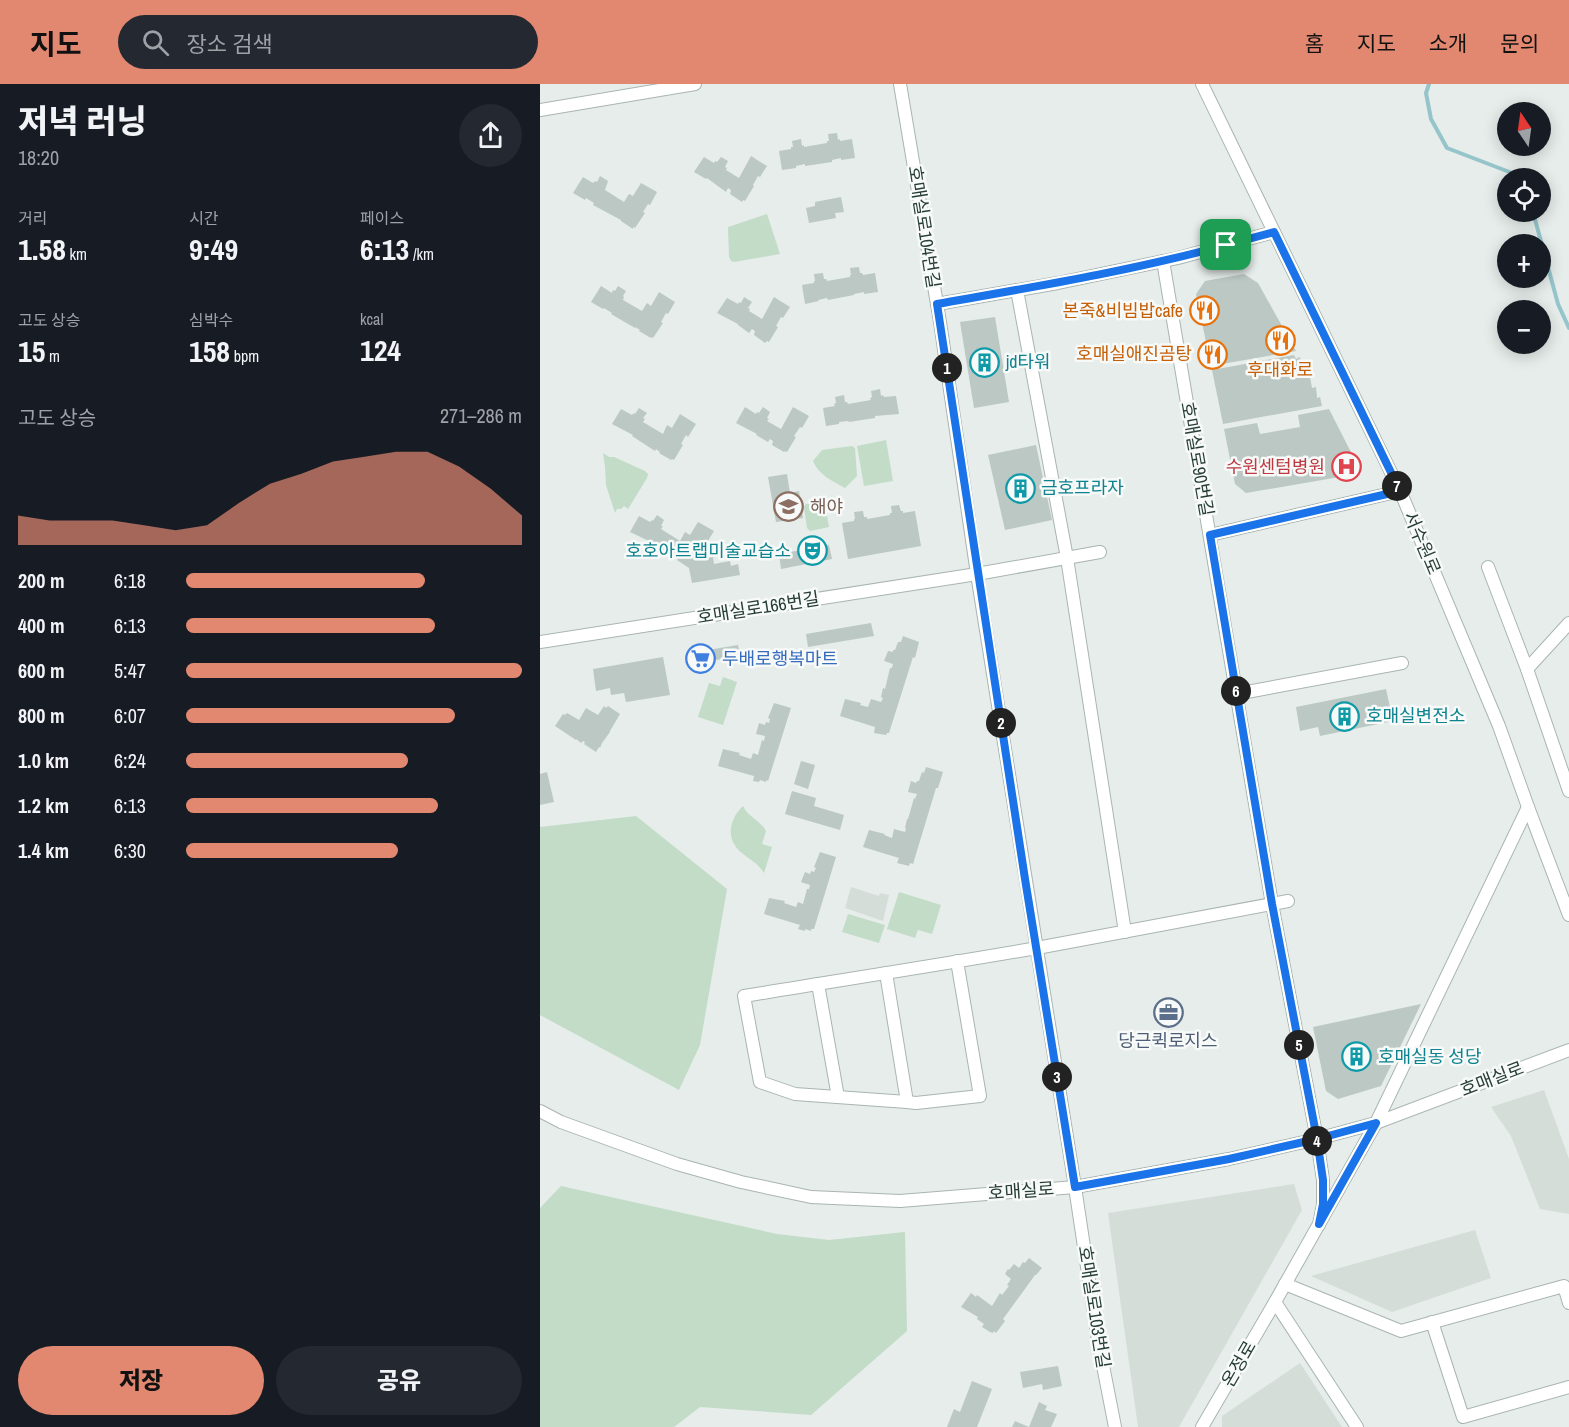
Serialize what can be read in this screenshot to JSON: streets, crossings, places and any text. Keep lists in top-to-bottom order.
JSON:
{
  "streets": {
    "street": [
      "호매실로104번길",
      "호매실로90번길",
      "서수원로",
      "호매실로166번길",
      "호매실로",
      "호매실로103번길",
      "온정로"
    ]
  },
  "crossings": [
    ["호매실로104번길", "호매실로166번길"],
    ["호매실로104번길", "호매실로"],
    ["호매실로104번길", "호매실로103번길"],
    ["호매실로90번길", "호매실로"],
    ["호매실로90번길", "온정로"],
    ["서수원로", "온정로"],
    ["호매실로", "호매실로103번길"],
    ["호매실로", "온정로"]
  ],
  "places": {
    "restaurant": ["본죽&비빔밥cafe", "후대화로", "호매실애진곰탕"],
    "building": [
      "jd타워",
      "금호프라자",
      "호매실변전소",
      "호매실동 성당"
    ],
    "hospital": ["수원센텀병원"],
    "school or university": ["해야"],
    "theatre": ["호호아트랩미술교습소"],
    "supermarket": ["두배로행복마트"],
    "office": ["당근퀵로지스"]
  },
  "north": "top",
  "page": {
    "header": "지도",
    "search": "장소 검색",
    "nav": [
      "홈",
      "지도",
      "소개",
      "문의"
    ],
    "heading": ["저녁 러닝", "18:20"],
    "map_buttons": ["+", "−"],
    "stats": [
      ["거리", "1.58 km"],
      ["시간", "9:49"],
      ["페이스", "6:13 /km"],
      ["고도 상승", "15 m"],
      ["심박수", "158 bpm"],
      ["kcal", "124"]
    ],
    "pins": [
      "1",
      "7",
      "6",
      "2",
      "5",
      "3",
      "4"
    ],
    "chart": ["고도 상승", "271–286 m"],
    "list": [
      {
        "name": "200 m",
        "note": "6:18"
      },
      {
        "name": "400 m",
        "note": "6:13"
      },
      {
        "name": "600 m",
        "note": "5:47"
      },
      {
        "name": "800 m",
        "note": "6:07"
      },
      {
        "name": "1.0 km",
        "note": "6:24"
      },
      {
        "name": "1.2 km",
        "note": "6:13"
      },
      {
        "name": "1.4 km",
        "note": "6:30"
      }
    ],
    "buttons": ["저장", "공유"]
  }
}
